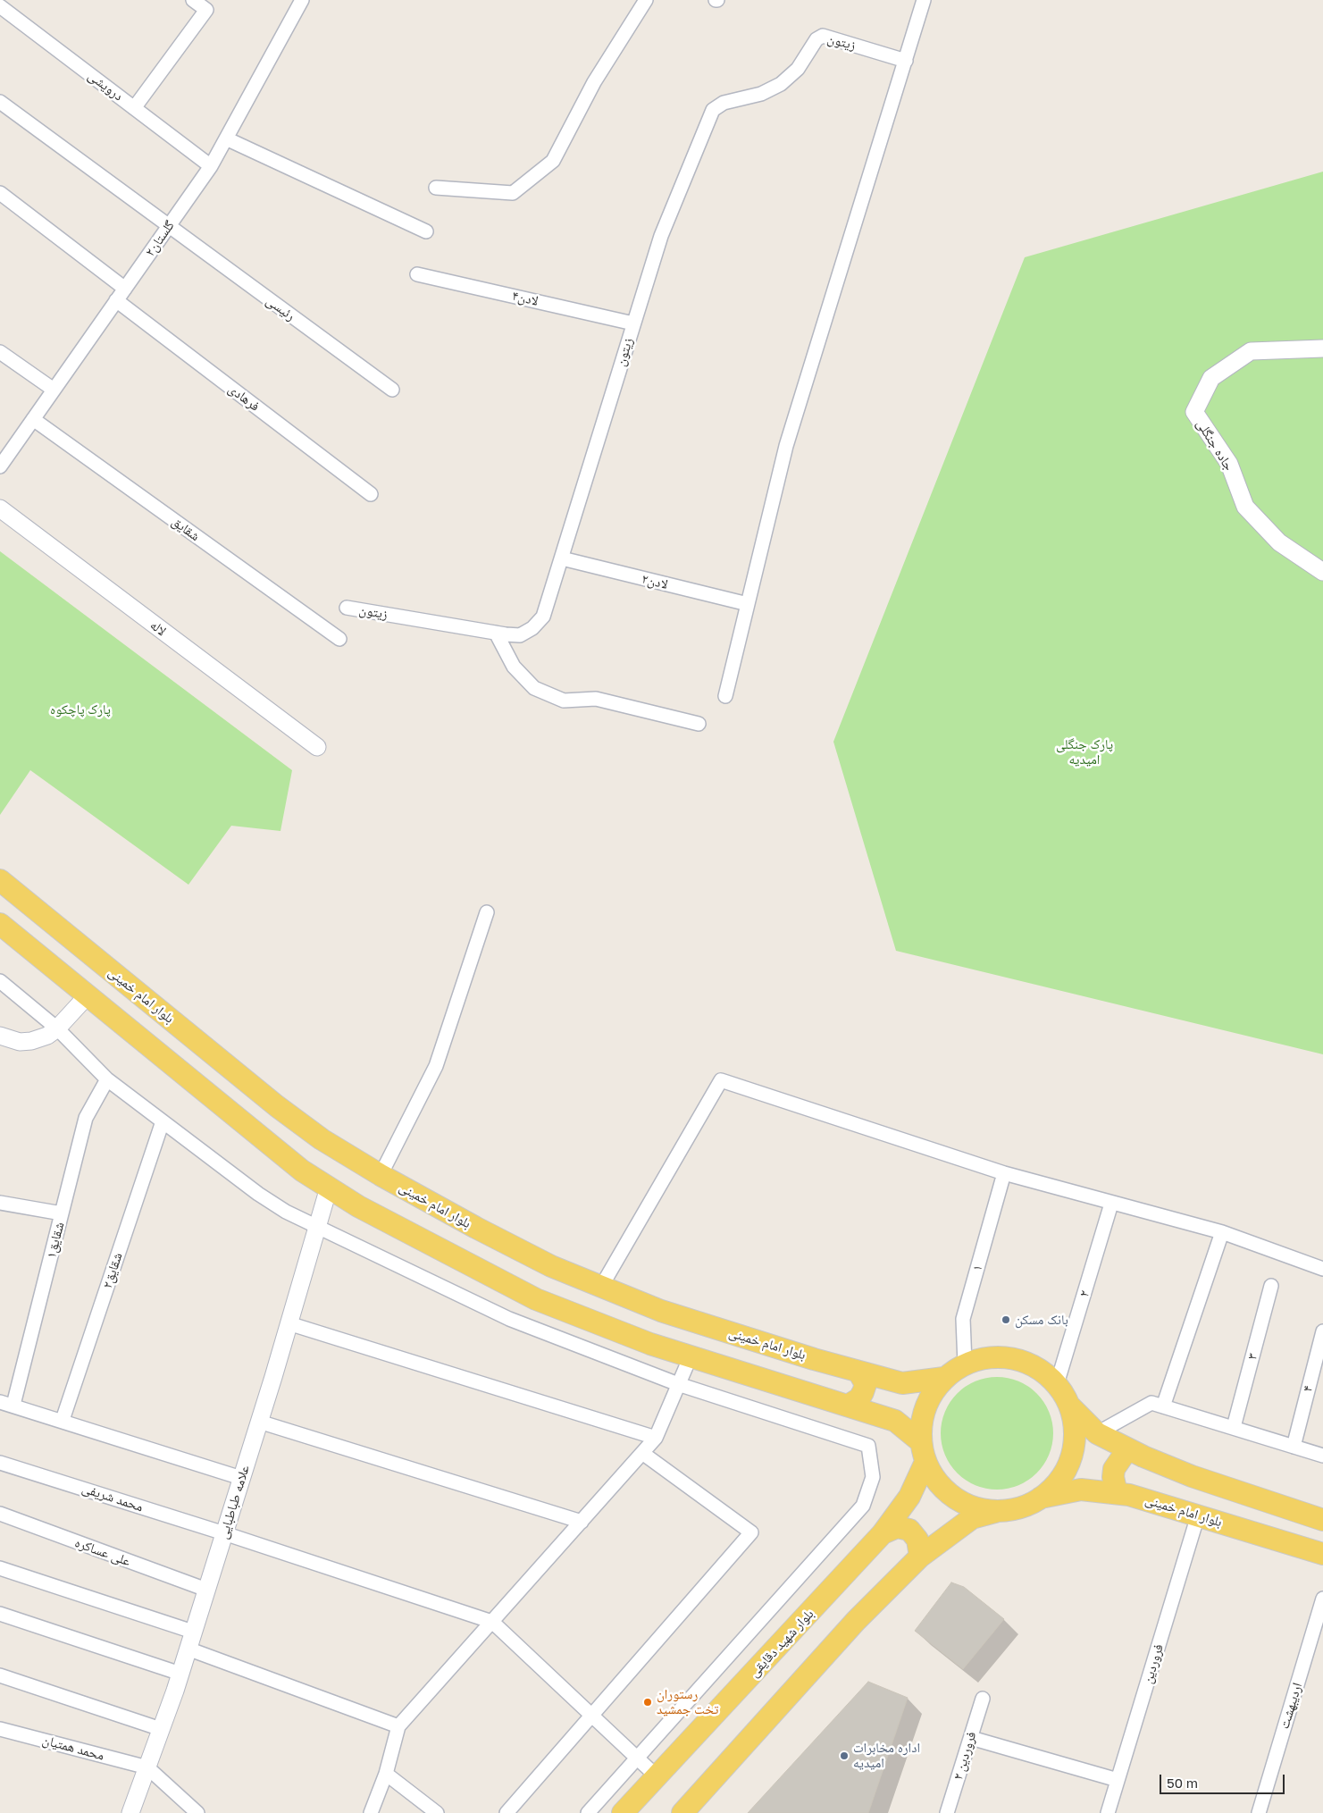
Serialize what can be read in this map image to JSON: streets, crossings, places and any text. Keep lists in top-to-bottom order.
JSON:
{
  "streets": {
    "main road": ["بلوار امام خمینی", "بلوار شهید دقایقی"],
    "street": [
      "زیتون",
      "درویشی",
      "گلستان۲",
      "لادن۴",
      "رئیسی",
      "فرهادی",
      "جاده جنگلی",
      "شقایق",
      "لادن۲",
      "لاله",
      "شقایق۱",
      "۱",
      "شقایق۲",
      "۲",
      "۳",
      "۴",
      "محمد شریفی",
      "علامه طباطبایی",
      "علی عساکره",
      "فروردین",
      "اردیبهشت",
      "محمد همتیان",
      "فروردین ۲"
    ]
  },
  "crossings": [
    ["زیتون", "لادن۴"],
    ["زیتون", "لادن۲"],
    ["درویشی", "گلستان۲"],
    ["گلستان۲", "رئیسی"],
    ["گلستان۲", "فرهادی"],
    ["گلستان۲", "شقایق"],
    ["بلوار امام خمینی", "۱"],
    ["بلوار امام خمینی", "۲"],
    ["بلوار امام خمینی", "بلوار شهید دقایقی"],
    ["بلوار امام خمینی", "فروردین"],
    ["۱", "۲"],
    ["۱", "بلوار شهید دقایقی"],
    ["۲", "بلوار شهید دقایقی"],
    ["محمد شریفی", "علامه طباطبایی"],
    ["علامه طباطبایی", "علی عساکره"],
    ["علامه طباطبایی", "محمد همتیان"]
  ],
  "parks": ["پارک پاچکوه", "پارک جنگلی امیدیه"],
  "places": ["بانک مسکن", "رستوران تخت جمشید", "اداره مخابرات امیدیه"],
  "scale_bar": "50 m"
}
